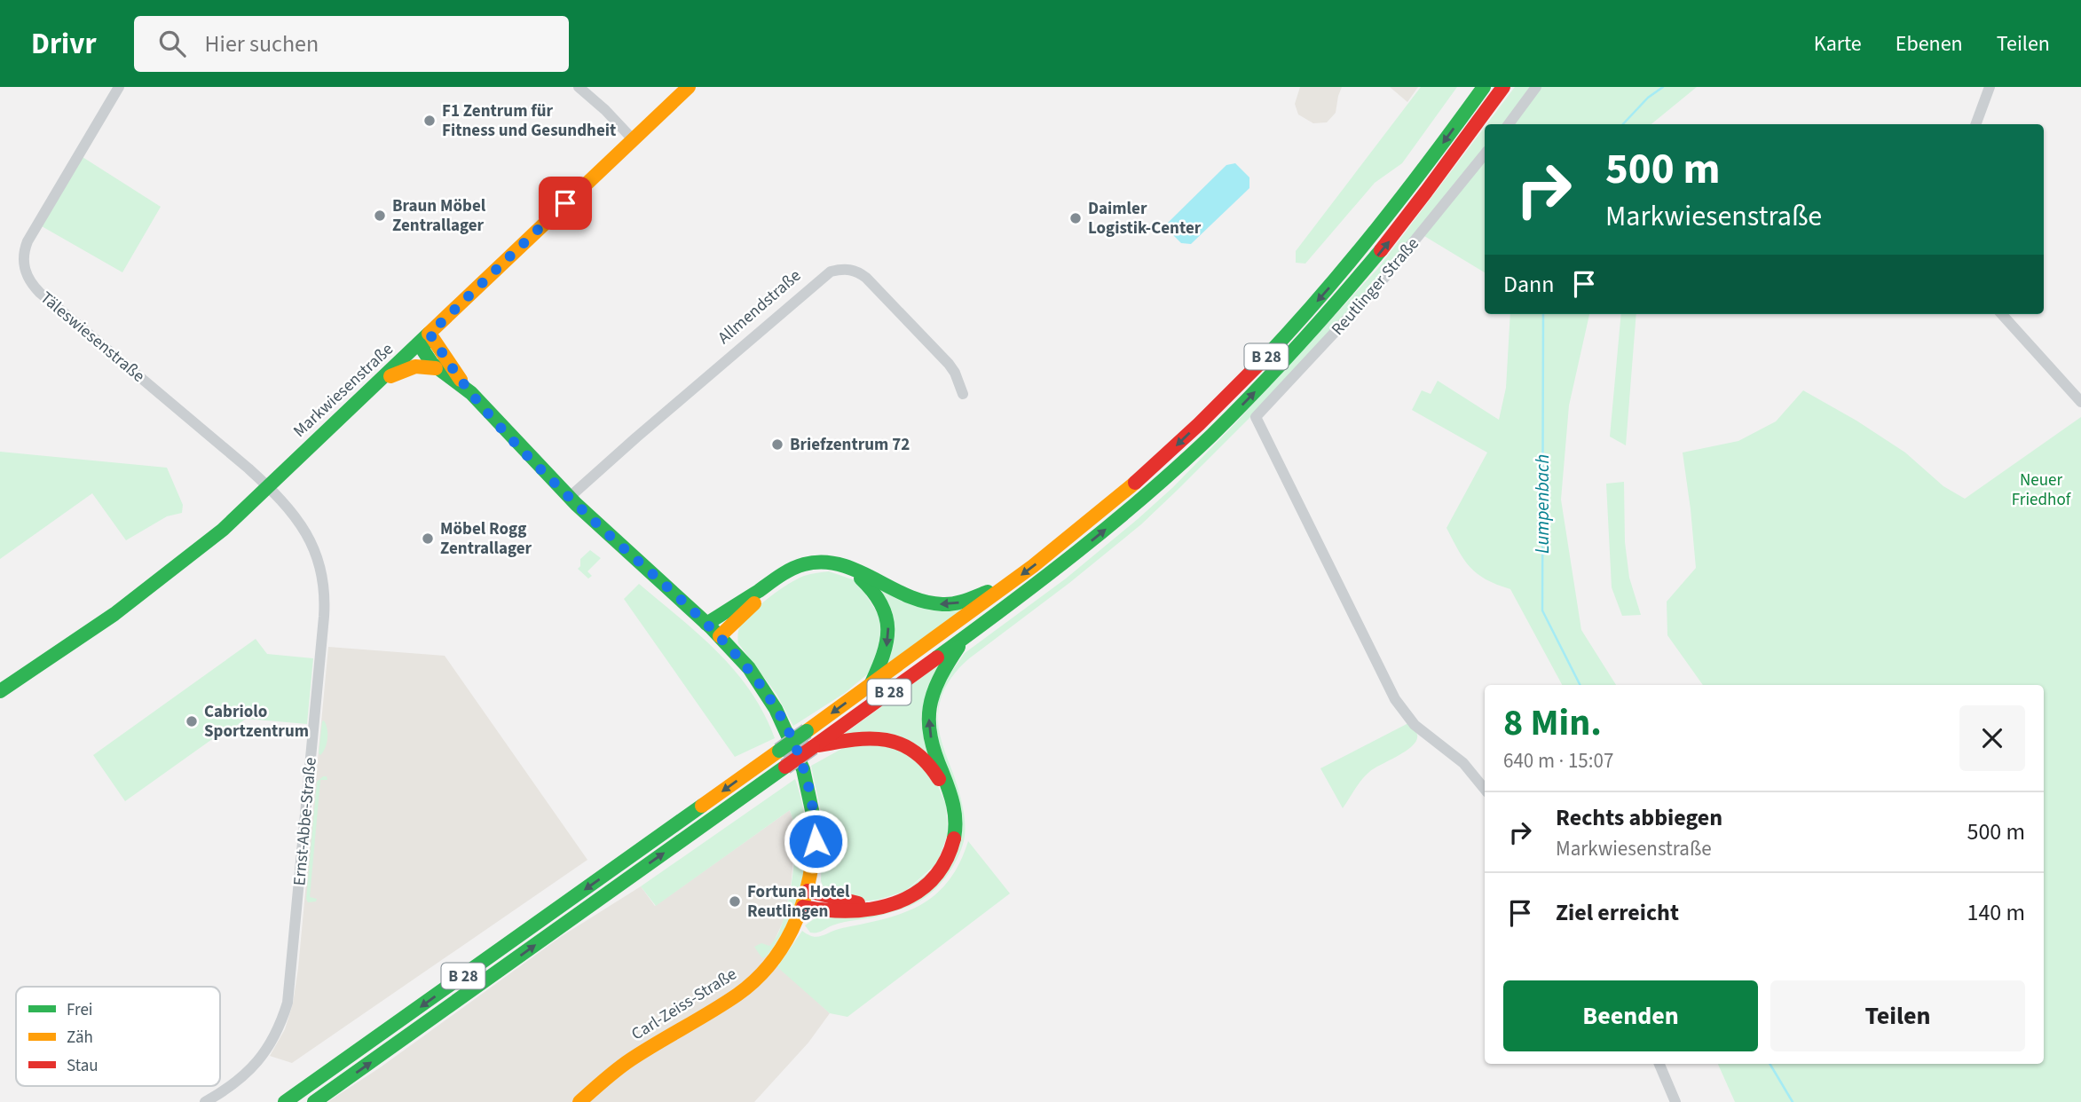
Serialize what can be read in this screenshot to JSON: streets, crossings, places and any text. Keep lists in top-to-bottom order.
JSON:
{
  "streets": {
    "main road": ["B 28", "Markwiesenstraße", "Carl-Zeiss-Straße"],
    "street": [
      "Reutlinger Straße",
      "Allmendstraße",
      "Täleswiesenstraße",
      "Ernst-Abbe-Straße"
    ]
  },
  "crossings": [
    ["Täleswiesenstraße", "Markwiesenstraße"],
    ["Täleswiesenstraße", "Ernst-Abbe-Straße"],
    ["Markwiesenstraße", "Ernst-Abbe-Straße"]
  ],
  "water": ["Lumpenbach"],
  "parks": ["Neuer Friedhof"],
  "places": [
    "F1 Zentrum für Fitness und Gesundheit",
    "Braun Möbel Zentrallager",
    "Daimler Logistik-Center",
    "Briefzentrum 72",
    "Möbel Rogg Zentrallager",
    "Cabriolo Sportzentrum",
    "Fortuna Hotel Reutlingen"
  ],
  "legend": ["Frei", "Zäh", "Stau"],
  "page": {
    "header": "Drivr",
    "search": "Hier suchen",
    "nav": ["Karte", "Ebenen", "Teilen"],
    "turn": ["500 m", "Markwiesenstraße"],
    "then": "Dann",
    "heading": ["8 Min.", "640 m · 15:07"],
    "list": [
      {
        "name": "Rechts abbiegen",
        "note": "Markwiesenstraße",
        "value": "500 m"
      },
      {
        "name": "Ziel erreicht",
        "value": "140 m"
      }
    ],
    "buttons": ["Beenden", "Teilen"]
  }
}
